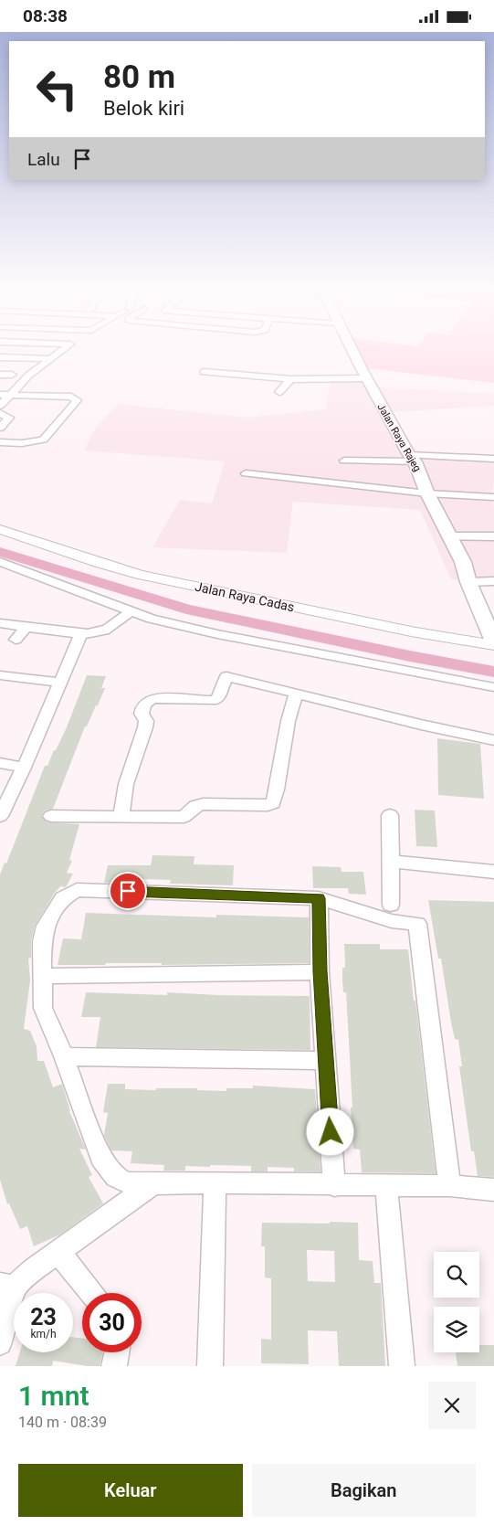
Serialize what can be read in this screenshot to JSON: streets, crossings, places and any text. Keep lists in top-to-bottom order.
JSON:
{
  "streets": {
    "main road": ["Jalan Raya Rajeg"],
    "street": ["Jalan Raya Cadas"]
  },
  "page": {
    "status": "08:38",
    "turn": ["80 m", "Belok kiri"],
    "then": "Lalu",
    "speed": "23 km/h",
    "limit": "30",
    "heading": ["1 mnt", "140 m · 08:39"],
    "buttons": ["Keluar", "Bagikan"]
  }
}
